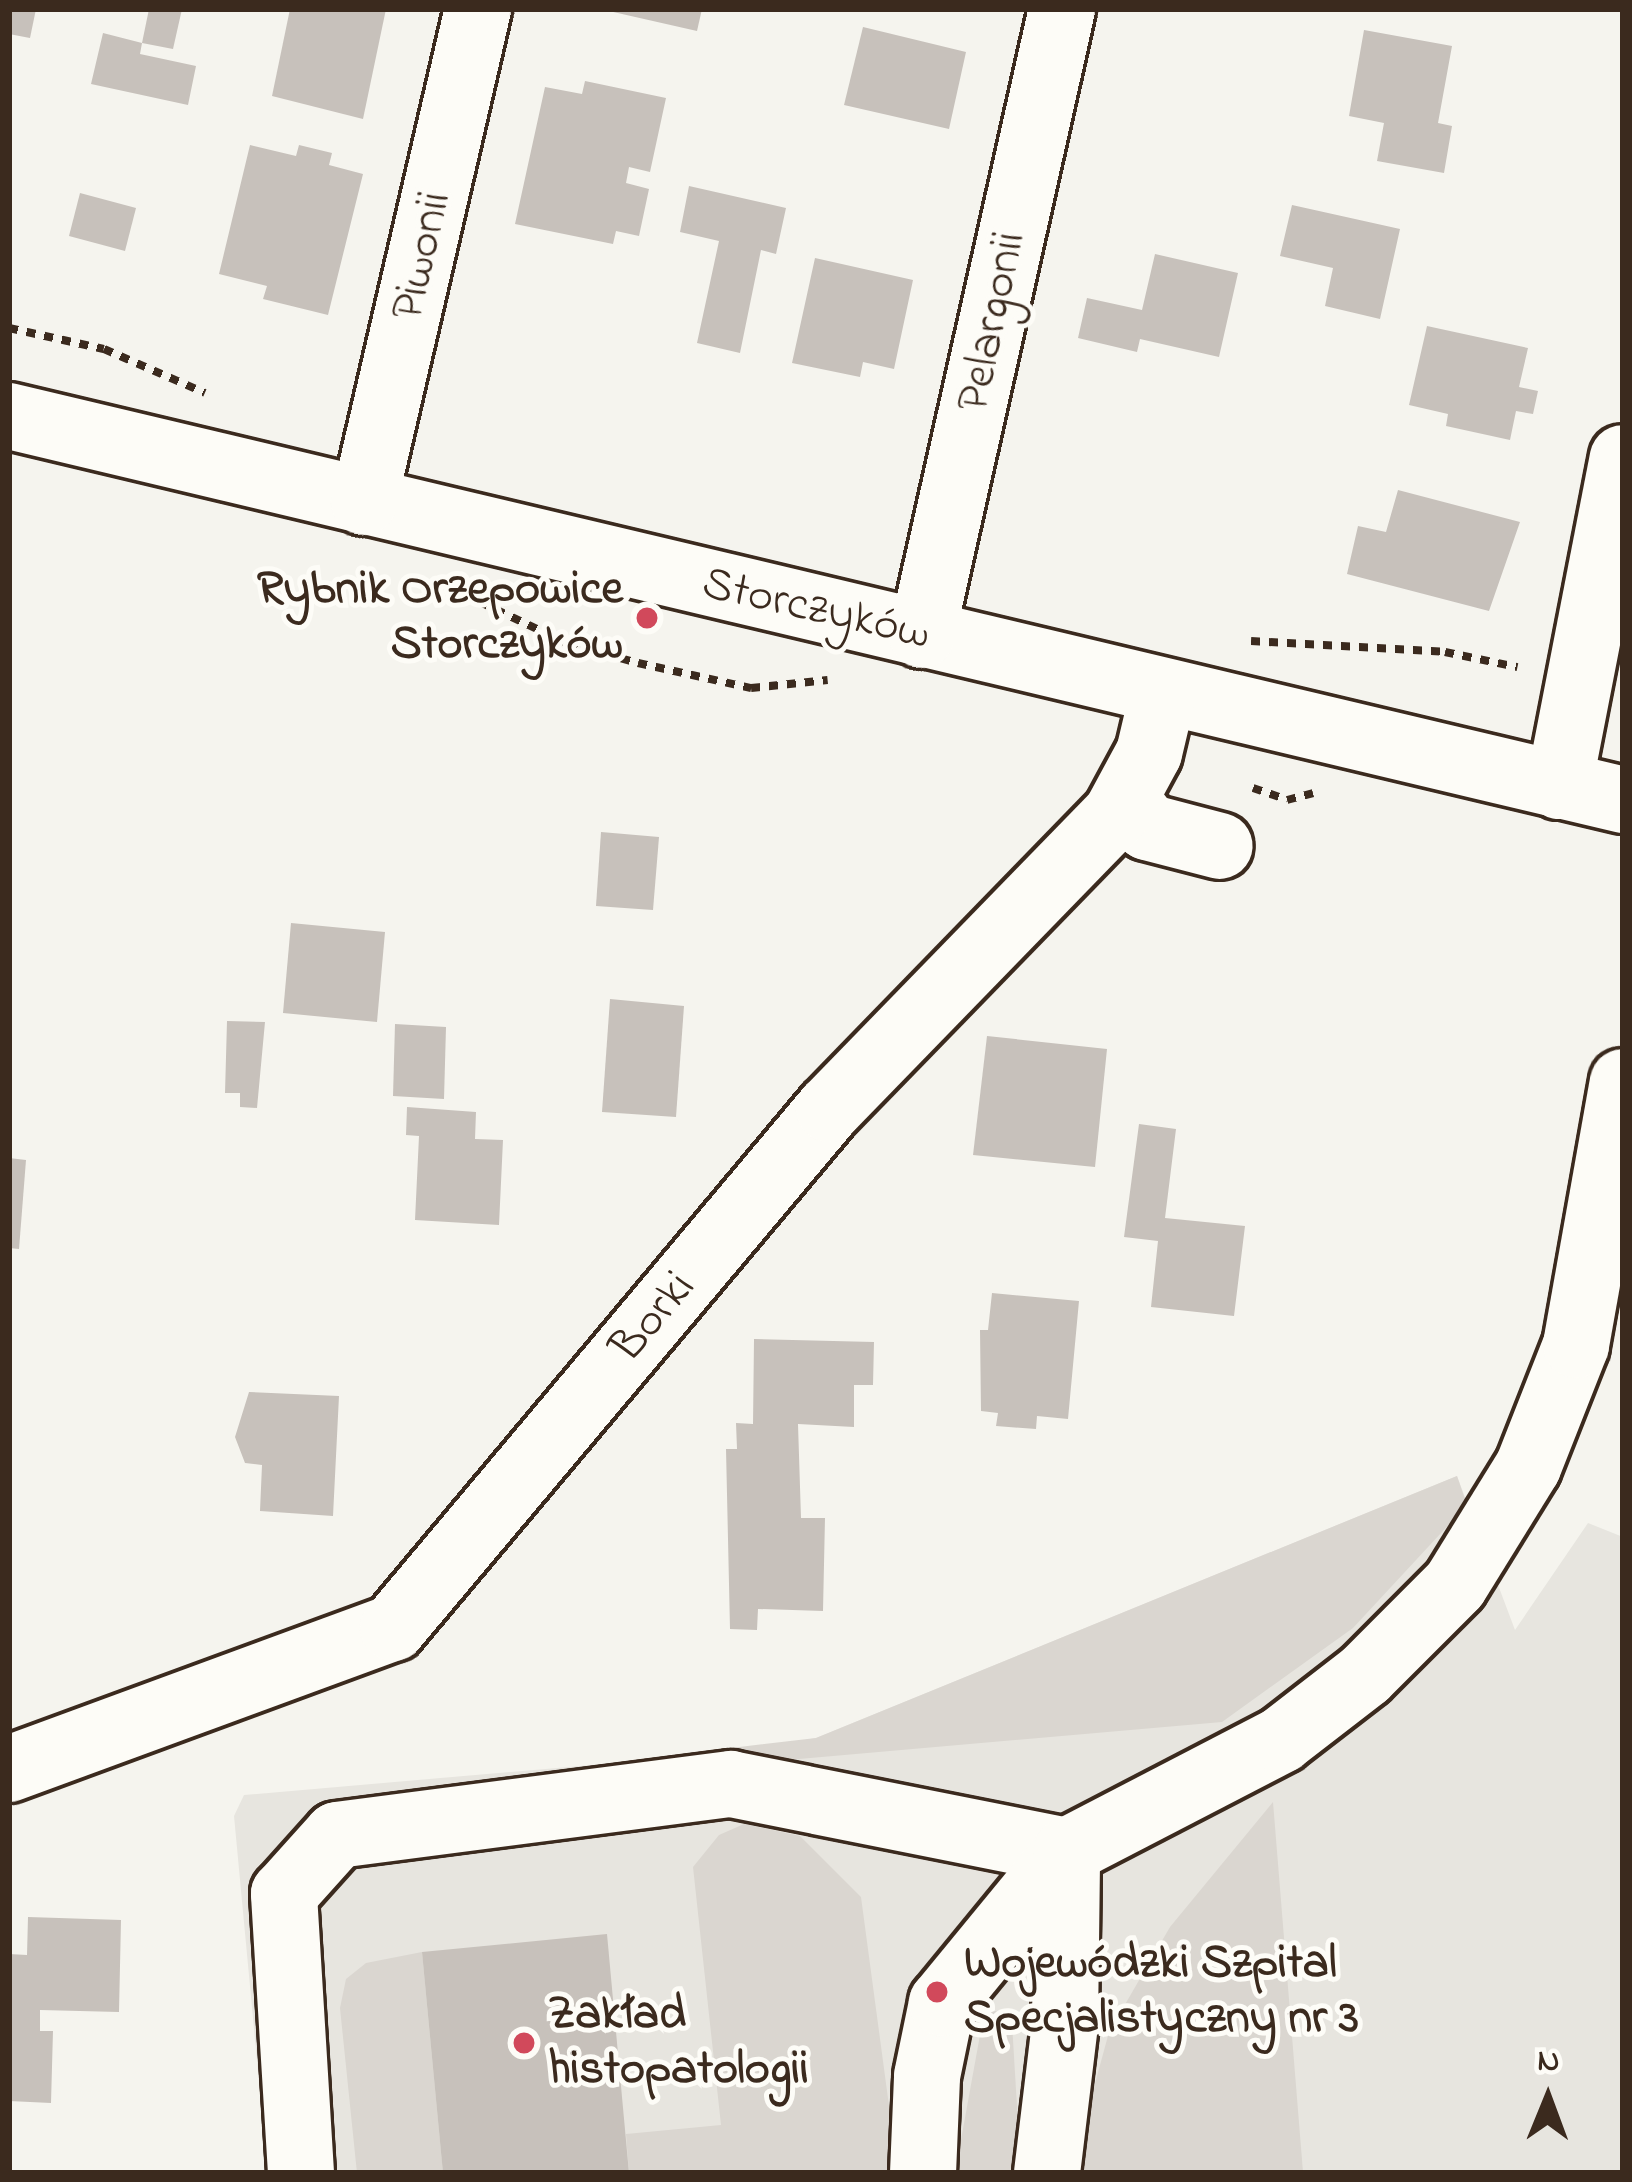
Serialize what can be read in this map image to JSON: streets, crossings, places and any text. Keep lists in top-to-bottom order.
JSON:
{
  "streets": {
    "street": [
      "Piwonii",
      "Pelargonii",
      "Storczyków",
      "Borki"
    ]
  },
  "crossings": [
    ["Piwonii", "Storczyków"],
    ["Pelargonii", "Storczyków"],
    ["Storczyków", "Borki"]
  ],
  "places": ["Rybnik Orzepowice Storczyków", "Wojewódzki Szpital Specjalistyczny nr 3", "Zakład histopatologii"],
  "north": "top"
}
